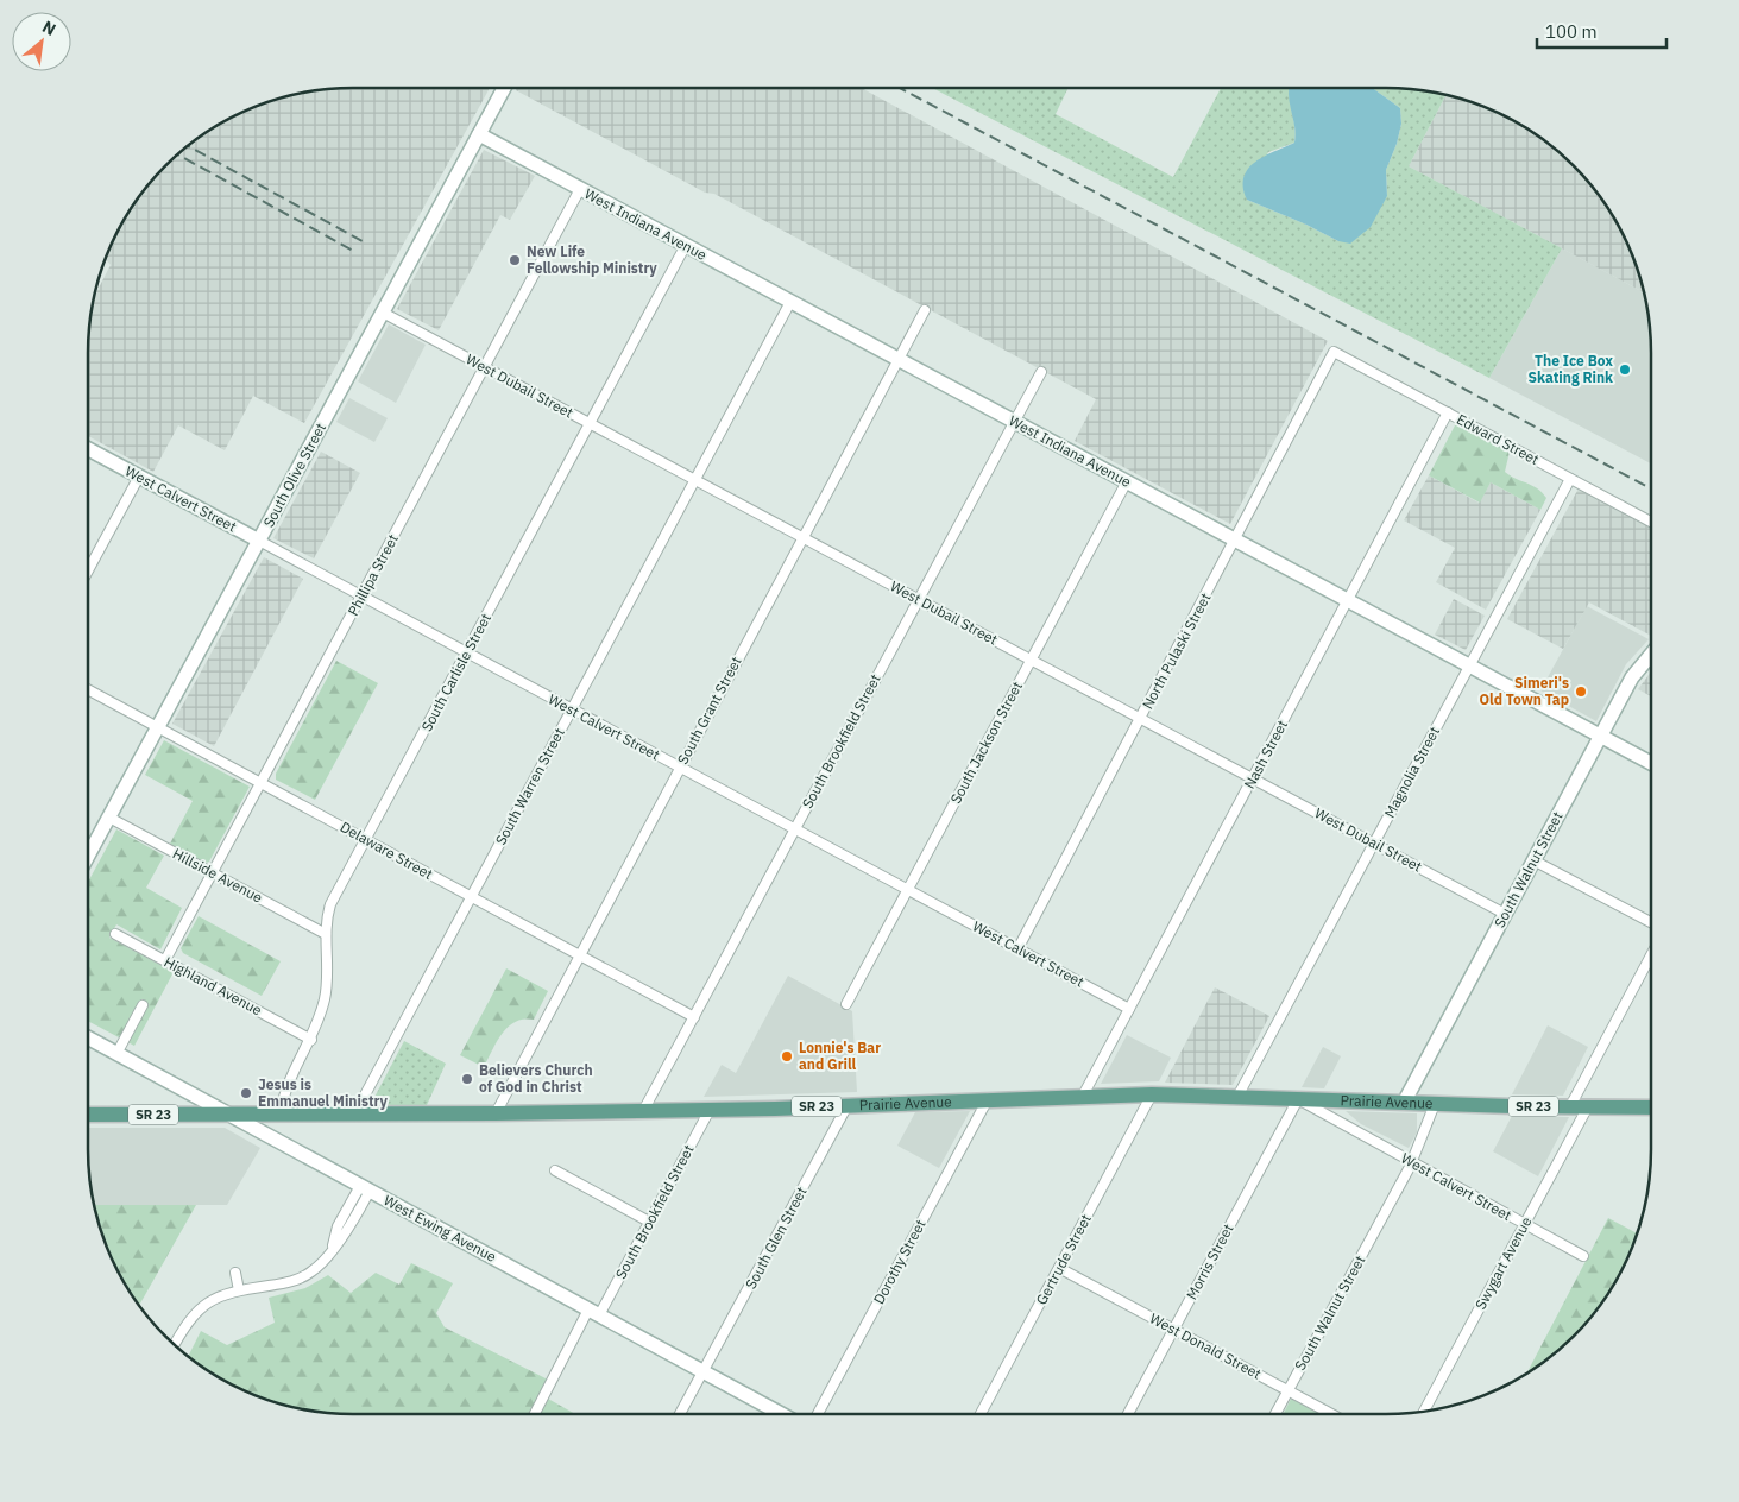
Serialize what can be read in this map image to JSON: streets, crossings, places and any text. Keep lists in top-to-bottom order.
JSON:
{
  "streets": {
    "main road": ["Prairie Avenue", "SR 23"],
    "street": [
      "West Indiana Avenue",
      "West Dubail Street",
      "Edward Street",
      "South Olive Street",
      "West Calvert Street",
      "Phillipa Street",
      "North Pulaski Street",
      "South Carlisle Street",
      "South Grant Street",
      "South Brookfield Street",
      "South Jackson Street",
      "Nash Street",
      "Magnolia Street",
      "South Warren Street",
      "Delaware Street",
      "South Walnut Street",
      "Hillside Avenue",
      "Highland Avenue",
      "West Ewing Avenue",
      "South Glen Street",
      "Gertrude Street",
      "Dorothy Street",
      "Morris Street",
      "Swygart Avenue",
      "West Donald Street"
    ]
  },
  "crossings": [
    ["West Indiana Avenue", "South Olive Street"],
    ["West Indiana Avenue", "Phillipa Street"],
    ["West Indiana Avenue", "North Pulaski Street"],
    ["West Indiana Avenue", "South Carlisle Street"],
    ["West Indiana Avenue", "South Grant Street"],
    ["West Indiana Avenue", "South Brookfield Street"],
    ["West Indiana Avenue", "South Jackson Street"],
    ["West Indiana Avenue", "Nash Street"],
    ["West Indiana Avenue", "Magnolia Street"],
    ["West Indiana Avenue", "South Warren Street"],
    ["West Indiana Avenue", "South Walnut Street"],
    ["West Dubail Street", "South Olive Street"],
    ["West Dubail Street", "Phillipa Street"],
    ["West Dubail Street", "North Pulaski Street"],
    ["West Dubail Street", "South Carlisle Street"],
    ["West Dubail Street", "South Grant Street"],
    ["West Dubail Street", "South Brookfield Street"],
    ["West Dubail Street", "South Jackson Street"],
    ["West Dubail Street", "Nash Street"],
    ["West Dubail Street", "Magnolia Street"],
    ["West Dubail Street", "South Warren Street"],
    ["West Dubail Street", "South Walnut Street"],
    ["Edward Street", "North Pulaski Street"],
    ["Edward Street", "Nash Street"],
    ["Edward Street", "Magnolia Street"],
    ["South Olive Street", "West Calvert Street"],
    ["South Olive Street", "Delaware Street"],
    ["South Olive Street", "Hillside Avenue"],
    ["West Calvert Street", "Phillipa Street"],
    ["West Calvert Street", "North Pulaski Street"],
    ["West Calvert Street", "South Carlisle Street"],
    ["West Calvert Street", "South Grant Street"],
    ["West Calvert Street", "South Brookfield Street"],
    ["West Calvert Street", "South Jackson Street"],
    ["West Calvert Street", "Nash Street"],
    ["West Calvert Street", "South Warren Street"],
    ["West Calvert Street", "South Walnut Street"],
    ["West Calvert Street", "Prairie Avenue"],
    ["West Calvert Street", "Morris Street"],
    ["West Calvert Street", "Swygart Avenue"],
    ["Phillipa Street", "Delaware Street"],
    ["Phillipa Street", "Hillside Avenue"],
    ["Phillipa Street", "Highland Avenue"],
    ["South Carlisle Street", "Delaware Street"],
    ["South Carlisle Street", "Hillside Avenue"],
    ["South Carlisle Street", "Highland Avenue"],
    ["South Carlisle Street", "Prairie Avenue"],
    ["South Grant Street", "Delaware Street"],
    ["South Grant Street", "Prairie Avenue"],
    ["South Brookfield Street", "Delaware Street"],
    ["South Brookfield Street", "Prairie Avenue"],
    ["South Brookfield Street", "West Ewing Avenue"],
    ["Nash Street", "Prairie Avenue"],
    ["Magnolia Street", "Prairie Avenue"],
    ["South Warren Street", "Delaware Street"],
    ["South Warren Street", "Prairie Avenue"],
    ["South Walnut Street", "Prairie Avenue"],
    ["South Walnut Street", "West Donald Street"],
    ["Prairie Avenue", "West Ewing Avenue"],
    ["Prairie Avenue", "South Glen Street"],
    ["Prairie Avenue", "Gertrude Street"],
    ["Prairie Avenue", "Dorothy Street"],
    ["Prairie Avenue", "Morris Street"],
    ["Prairie Avenue", "Swygart Avenue"],
    ["West Ewing Avenue", "South Glen Street"],
    ["Gertrude Street", "West Donald Street"],
    ["Morris Street", "West Donald Street"]
  ],
  "places": [
    "New Life Fellowship Ministry",
    "The Ice Box Skating Rink",
    "Simeri's Old Town Tap",
    "Lonnie's Bar and Grill",
    "Believers Church of God in Christ",
    "Jesus is Emmanuel Ministry"
  ],
  "scale_bar": "100 m",
  "north": "top right"
}
